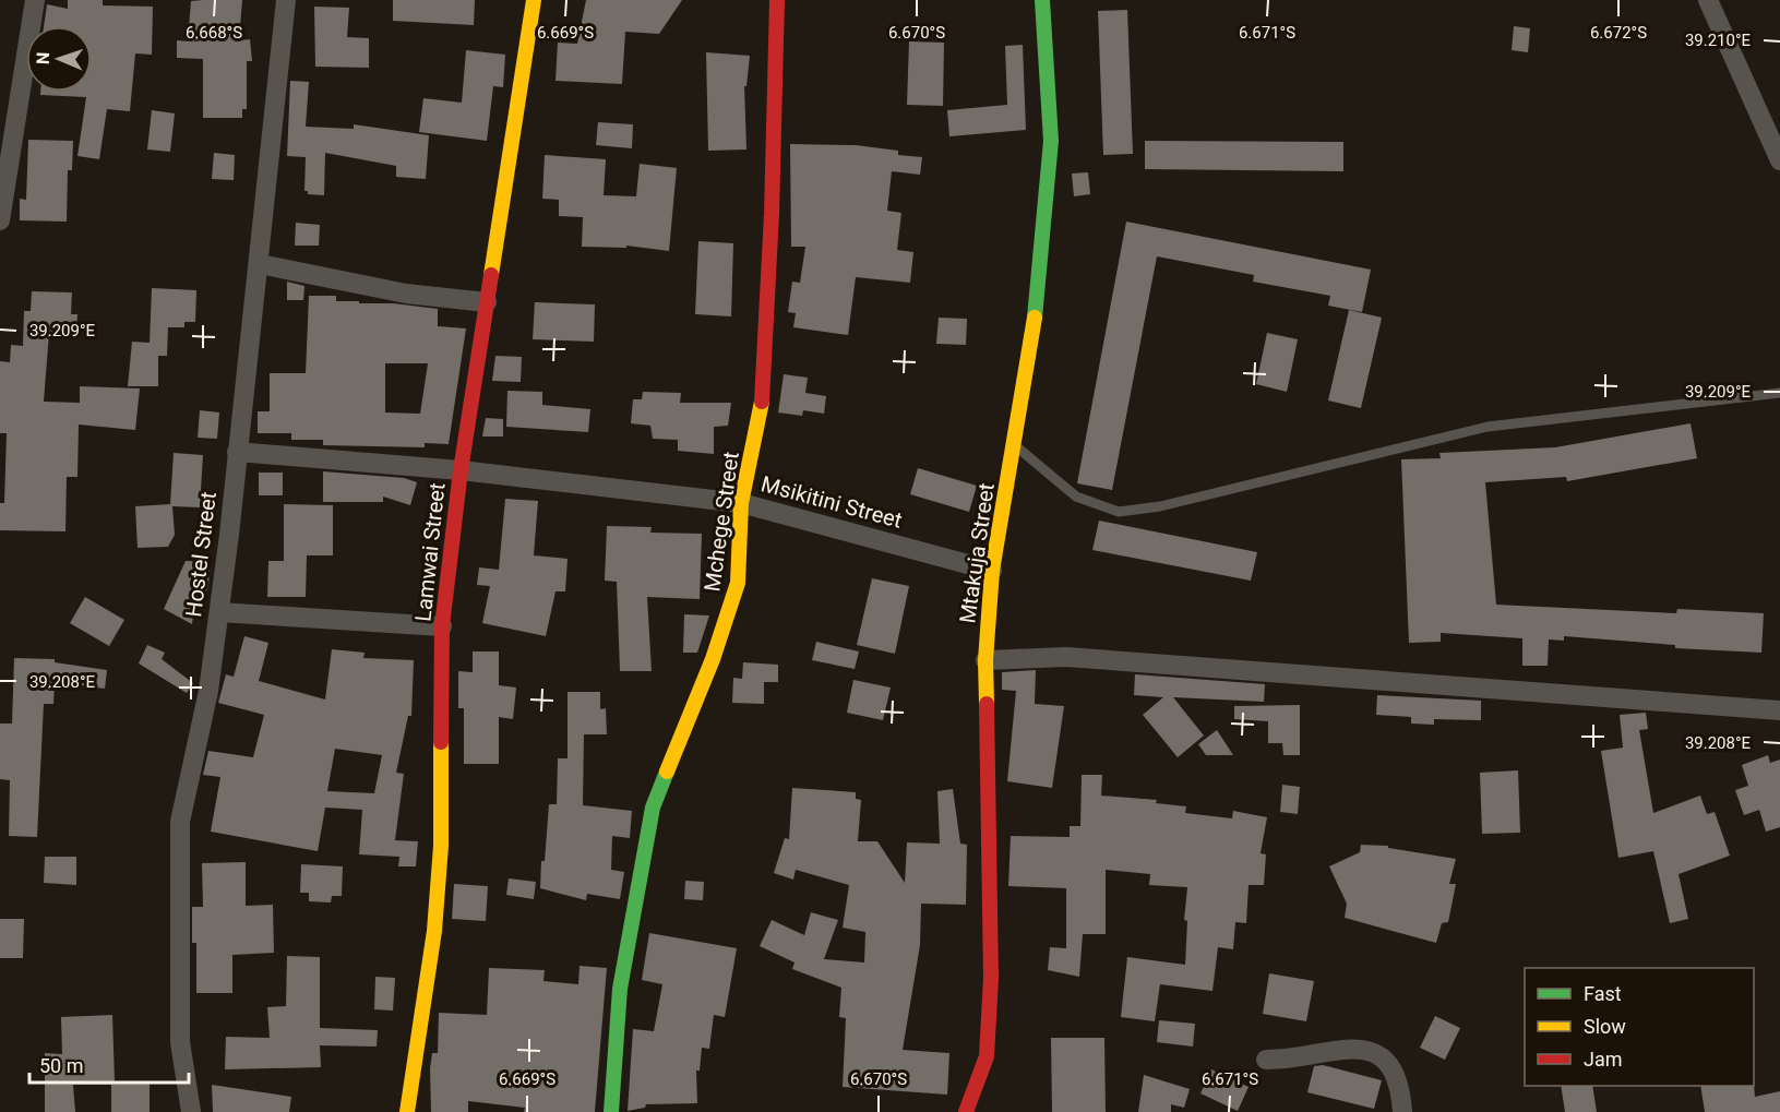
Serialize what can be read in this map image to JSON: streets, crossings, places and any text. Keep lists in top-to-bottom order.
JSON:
{
  "streets": {
    "street": [
      "Msikitini Street",
      "Mchege Street",
      "Lamwai Street",
      "Mtakuja Street",
      "Hostel Street"
    ]
  },
  "crossings": [
    ["Msikitini Street", "Mchege Street"],
    ["Msikitini Street", "Lamwai Street"],
    ["Msikitini Street", "Mtakuja Street"],
    ["Msikitini Street", "Hostel Street"]
  ],
  "legend": ["Fast", "Slow", "Jam"],
  "scale_bar": "50 m",
  "north": "left",
  "coordinates": [
    "6.668°S",
    "6.669°S",
    "6.670°S",
    "6.671°S",
    "6.672°S",
    "39.210°E",
    "39.209°E",
    "39.208°E"
  ]
}
